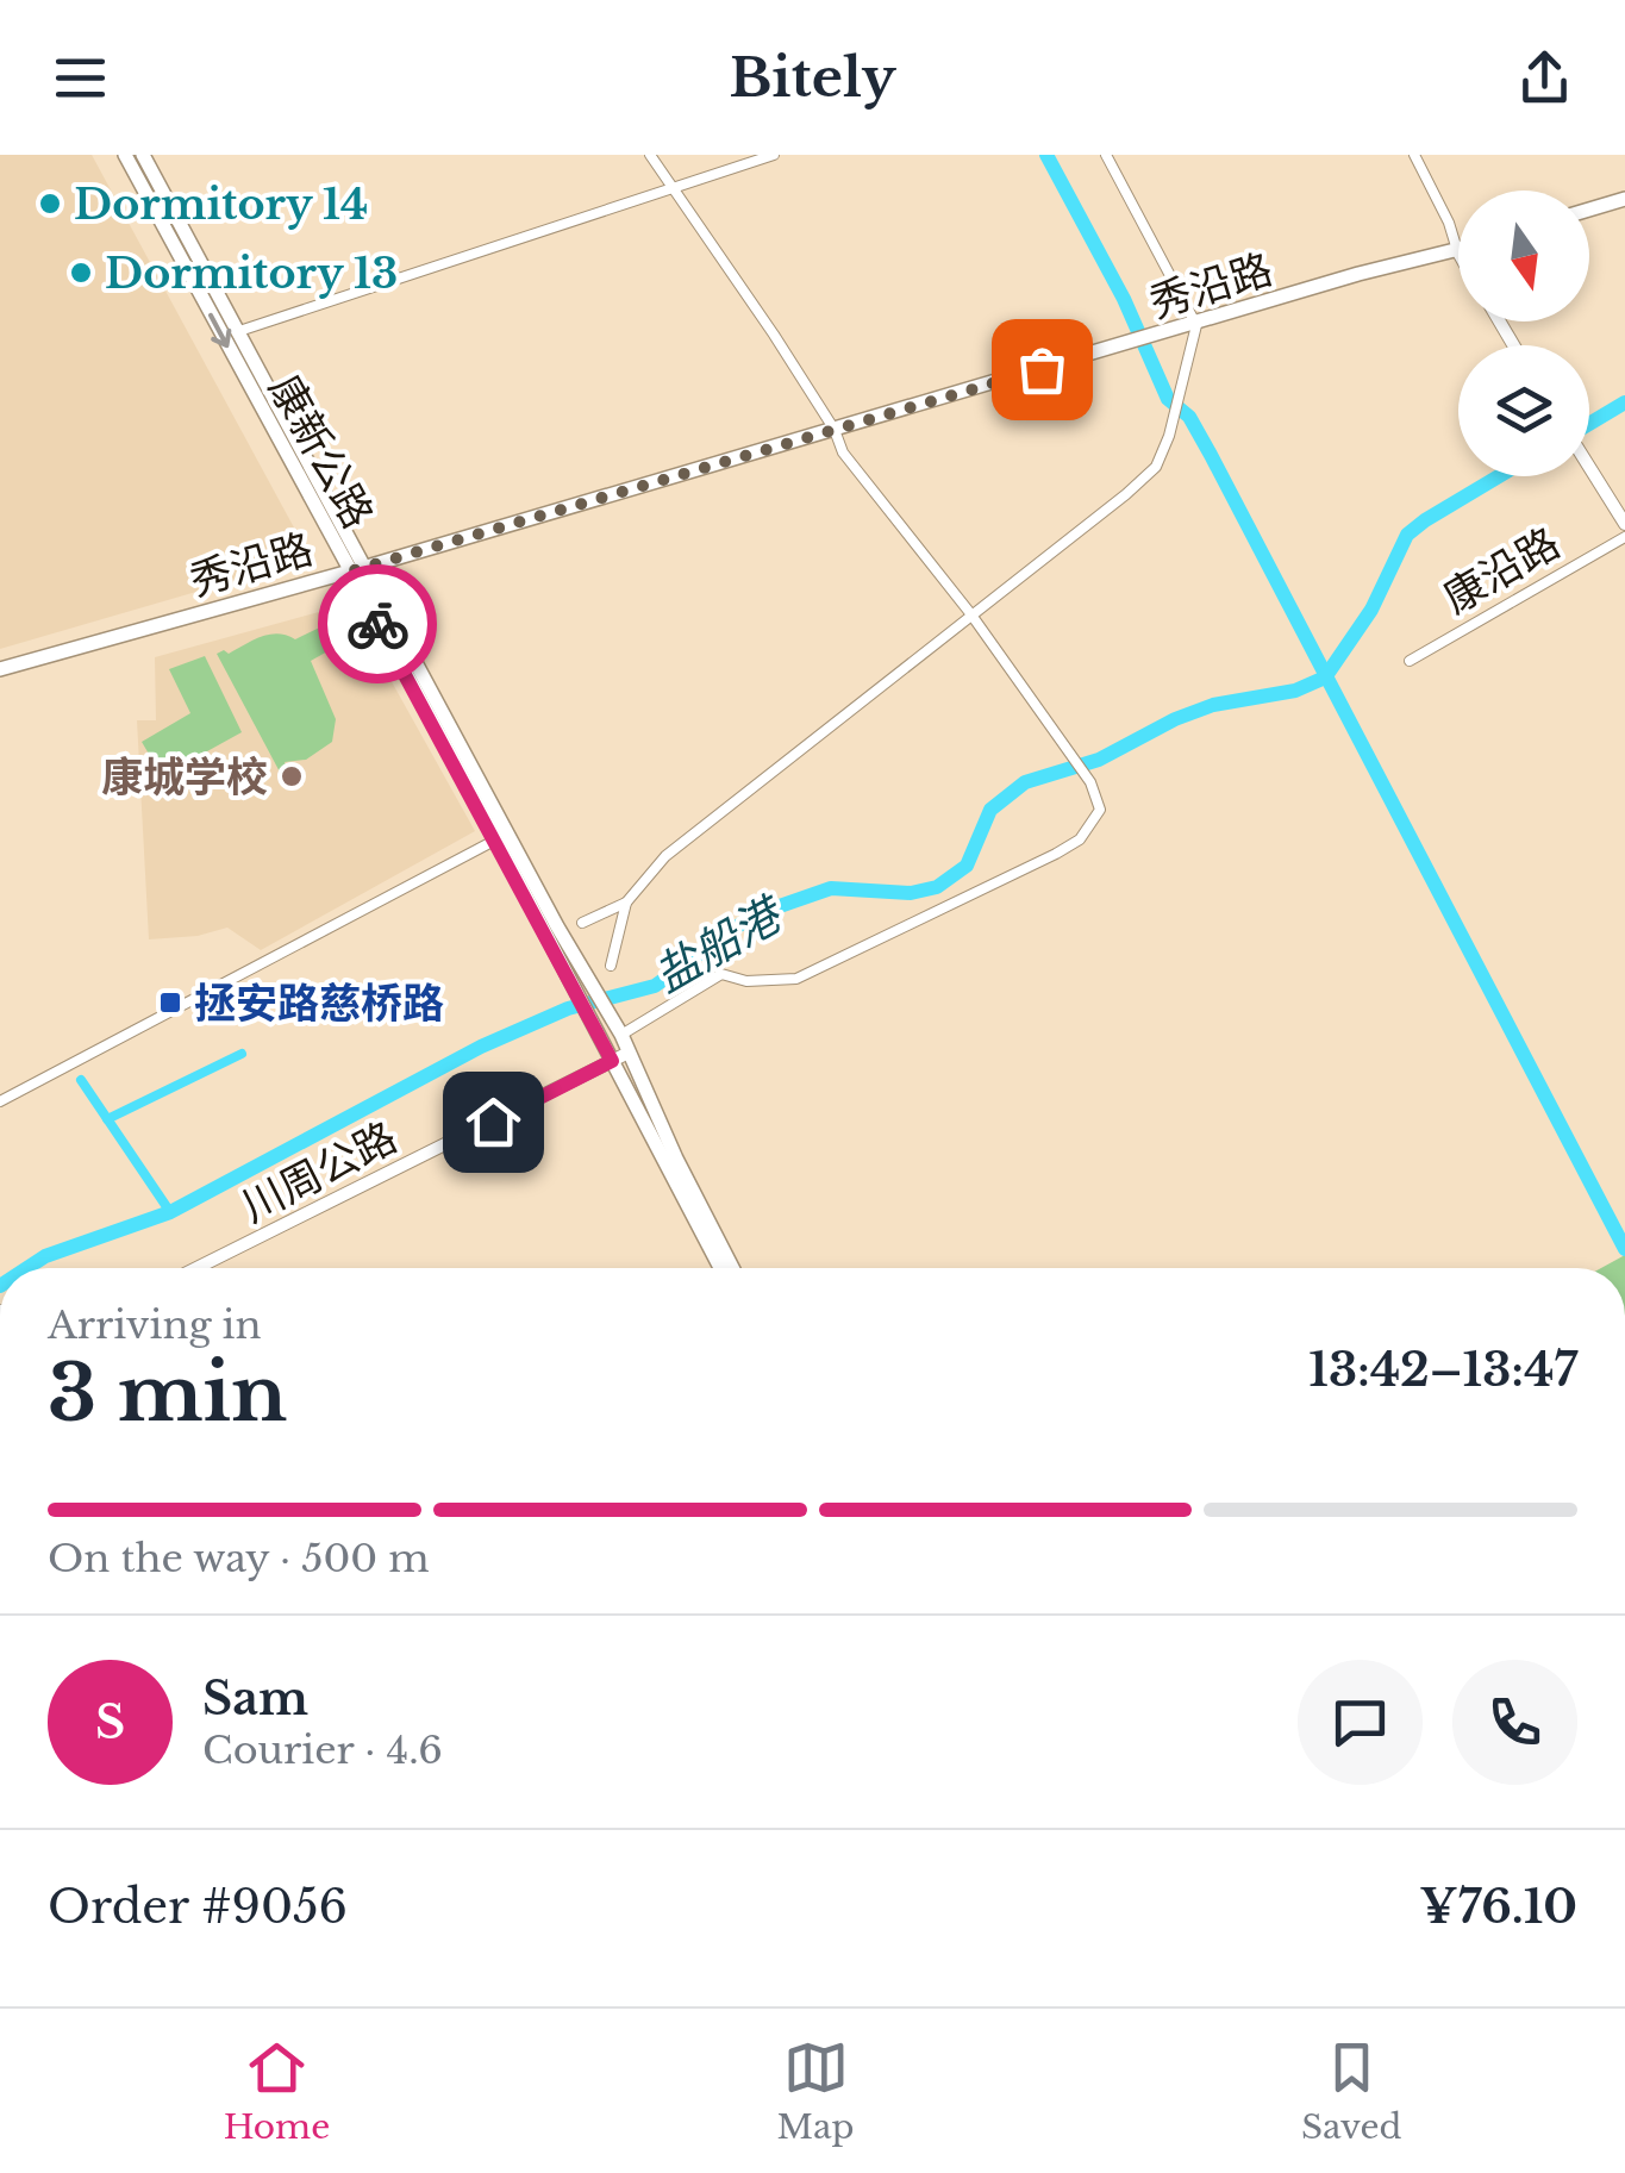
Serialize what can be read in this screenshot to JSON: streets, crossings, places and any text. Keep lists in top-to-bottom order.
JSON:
{
  "streets": {
    "main road": ["秀沿路", "康新公路"],
    "street": ["康沿路", "川周公路"]
  },
  "crossings": [
    ["秀沿路", "康新公路"],
    ["康新公路", "川周公路"]
  ],
  "water": ["盐船港"],
  "places": {
    "other": ["Dormitory 14", "Dormitory 13", "康城学校"],
    "transit": ["拯安路慈桥路"]
  },
  "north": "bottom",
  "page": {
    "header": "Bitely",
    "heading": ["3 min", "Arriving in", "13:42–13:47"],
    "panel": [
      "Sam",
      "Courier · 4.6",
      "Order #9056",
      "¥76.10"
    ],
    "bar": "On the way · 500 m",
    "round": "S",
    "tabs": ["Home", "Map", "Saved"]
  }
}
